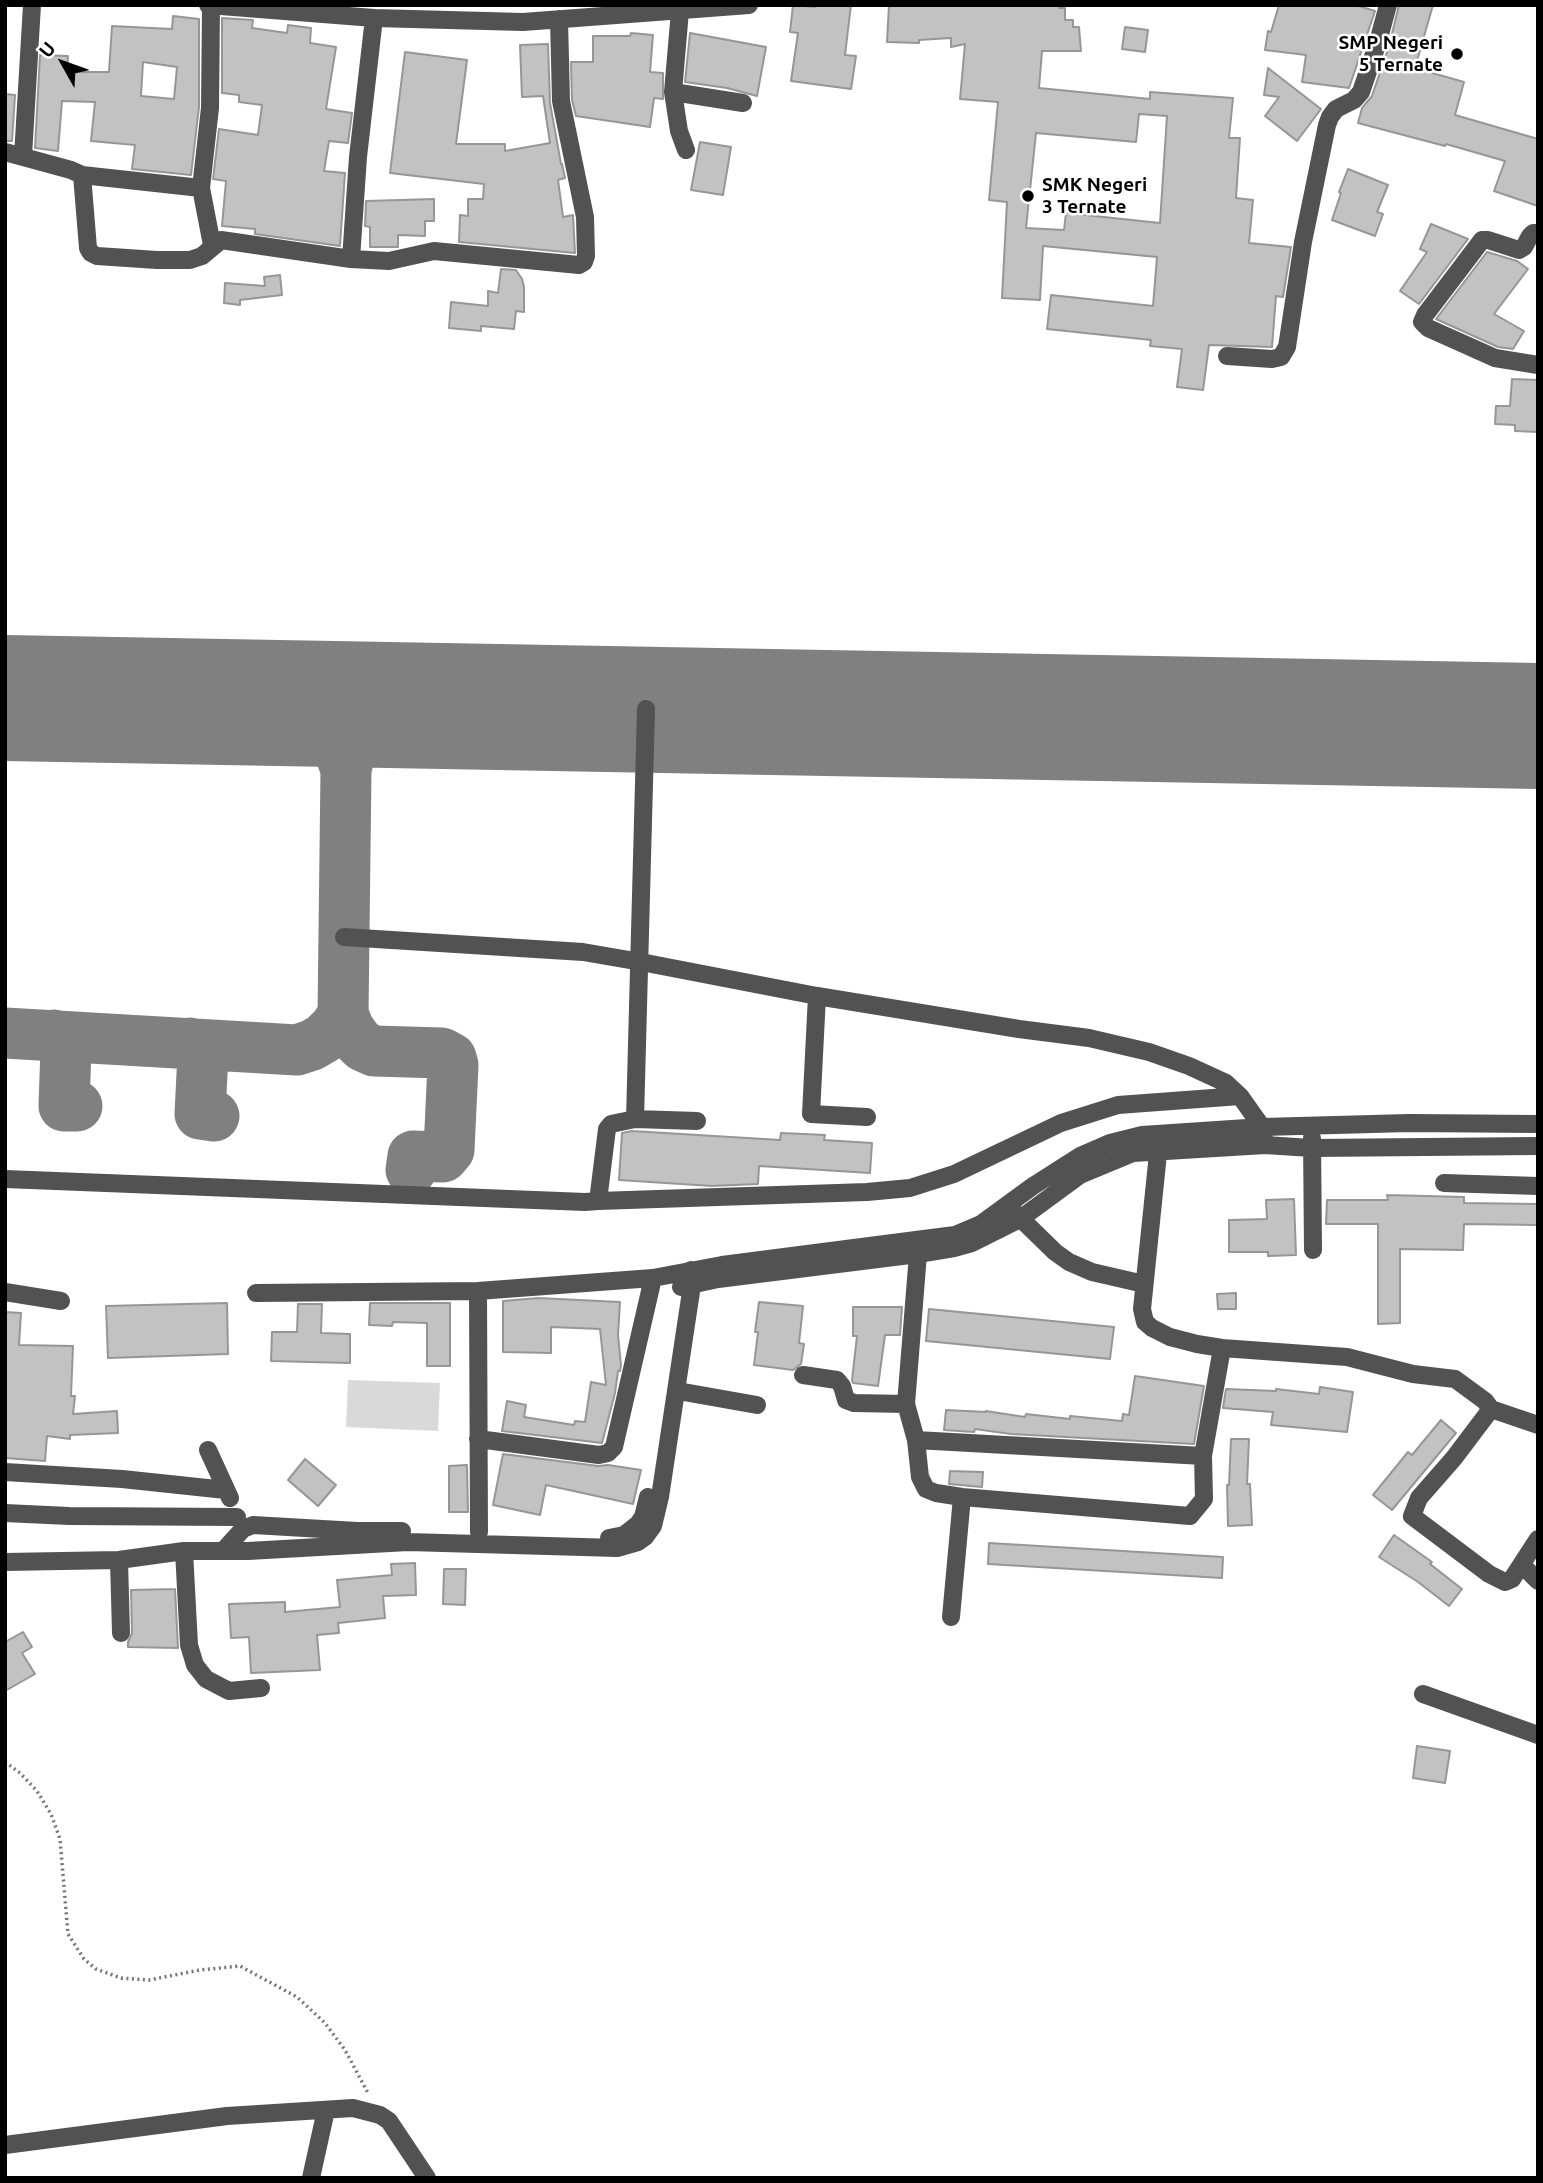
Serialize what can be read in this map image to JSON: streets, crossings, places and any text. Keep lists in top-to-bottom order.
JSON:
{
  "places": ["SMP Negeri 5 Ternate", "SMK Negeri 3 Ternate"],
  "north": "top left"
}
